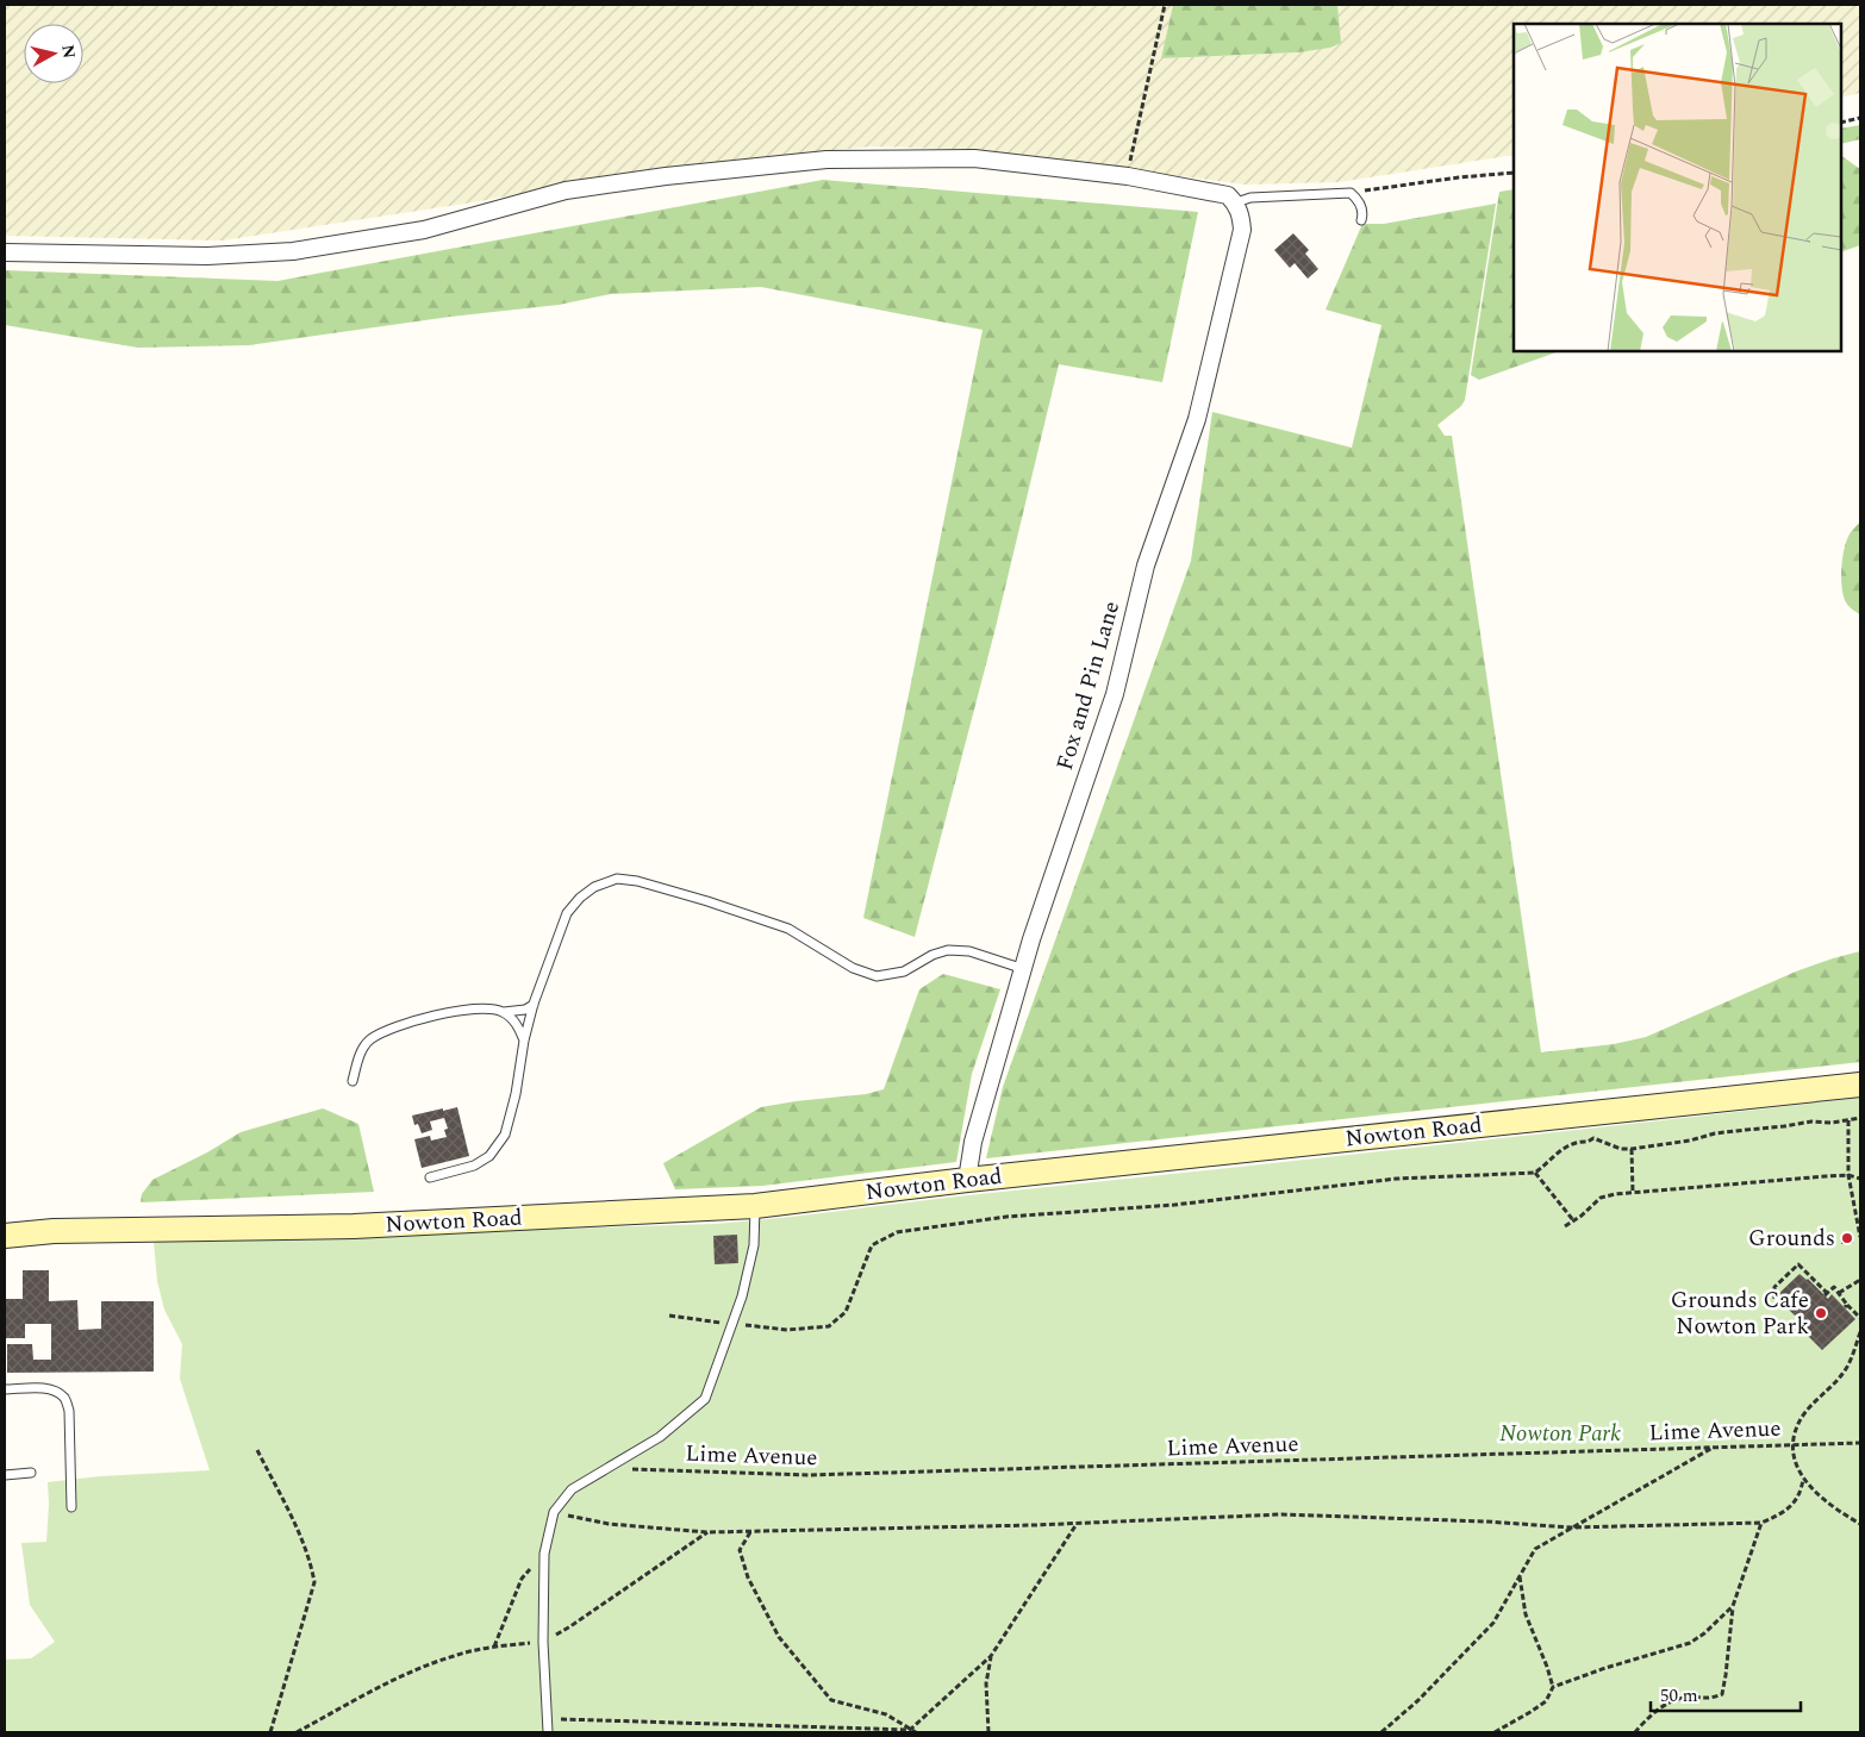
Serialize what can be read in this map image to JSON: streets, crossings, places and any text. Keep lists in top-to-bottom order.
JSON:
{
  "streets": {
    "street": ["Fox and Pin Lane", "Nowton Road"],
    "path": ["Lime Avenue"]
  },
  "crossings": [
    ["Fox and Pin Lane", "Nowton Road"]
  ],
  "parks": ["Nowton Park"],
  "places": ["Grounds", "Grounds Cafe Nowton Park"],
  "scale_bar": "50 m",
  "north": "right"
}
